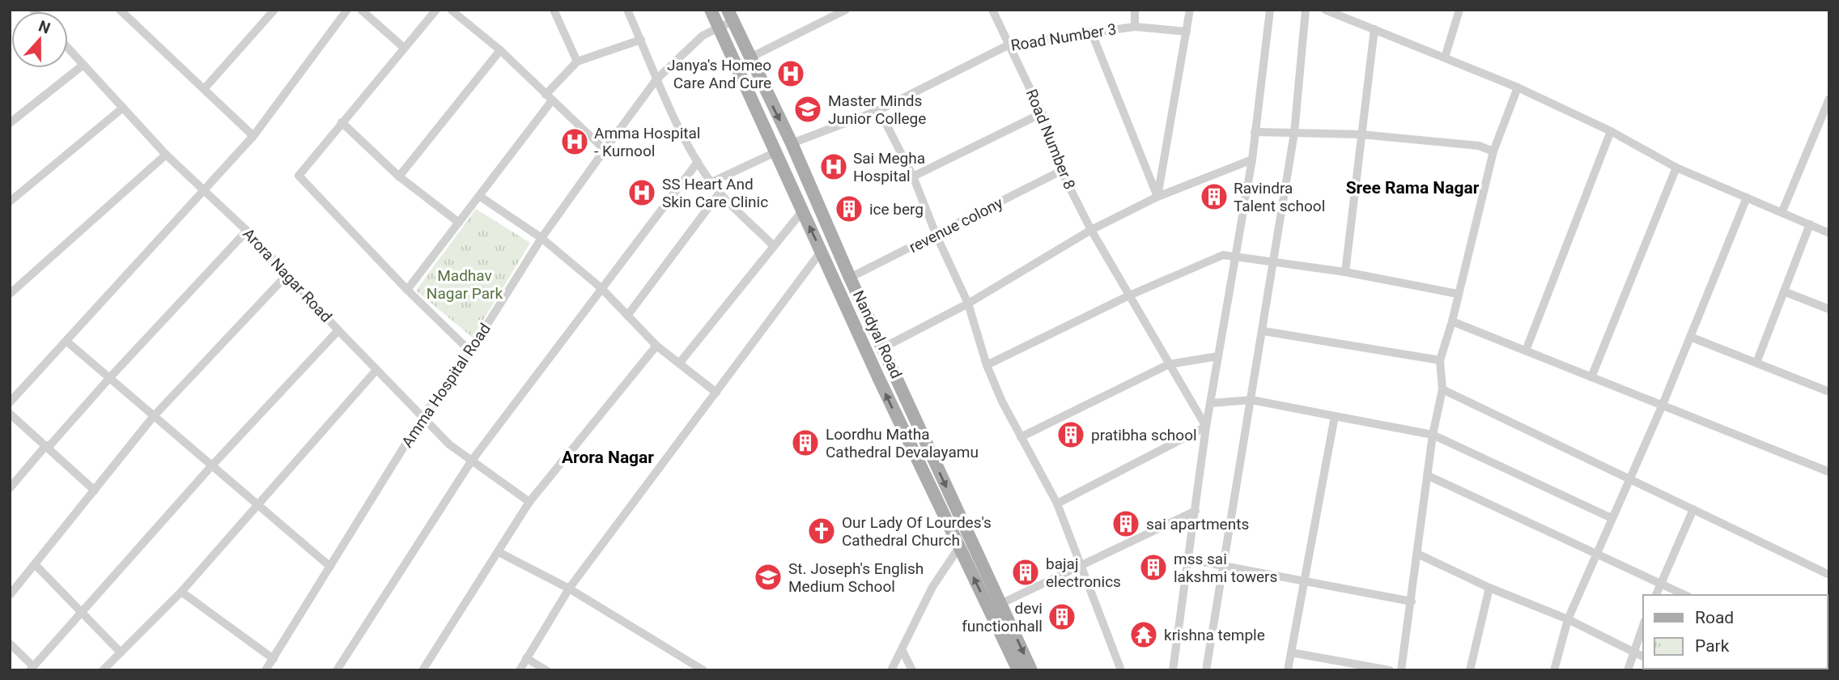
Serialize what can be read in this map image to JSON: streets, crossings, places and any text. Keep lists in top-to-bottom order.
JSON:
{
  "streets": {
    "main road": ["Nandyal Road"],
    "street": [
      "Road Number 3",
      "Road Number 8",
      "revenue colony",
      "Arora Nagar Road",
      "Amma Hospital Road"
    ]
  },
  "crossings": [
    ["Road Number 3", "Road Number 8"],
    ["Road Number 3", "Nandyal Road"],
    ["Road Number 8", "revenue colony"],
    ["revenue colony", "Nandyal Road"],
    ["Arora Nagar Road", "Amma Hospital Road"]
  ],
  "districts": ["Sree Rama Nagar", "Arora Nagar"],
  "parks": ["Madhav Nagar Park"],
  "places": {
    "hospital": [
      "Janya's Homeo Care And Cure",
      "Amma Hospital - Kurnool",
      "Sai Megha Hospital",
      "SS Heart And Skin Care Clinic"
    ],
    "school or university": ["Master Minds Junior College", "St. Joseph's English Medium School"],
    "building": [
      "Ravindra Talent school",
      "ice berg",
      "pratibha school",
      "Loordhu Matha Cathedral Devalayamu",
      "sai apartments",
      "mss sai lakshmi towers",
      "bajaj electronics",
      "devi functionhall"
    ],
    "church": ["Our Lady Of Lourdes's Cathedral Church"],
    "temple": ["krishna temple"]
  },
  "legend": ["Road", "Park"],
  "north": "top"
}
